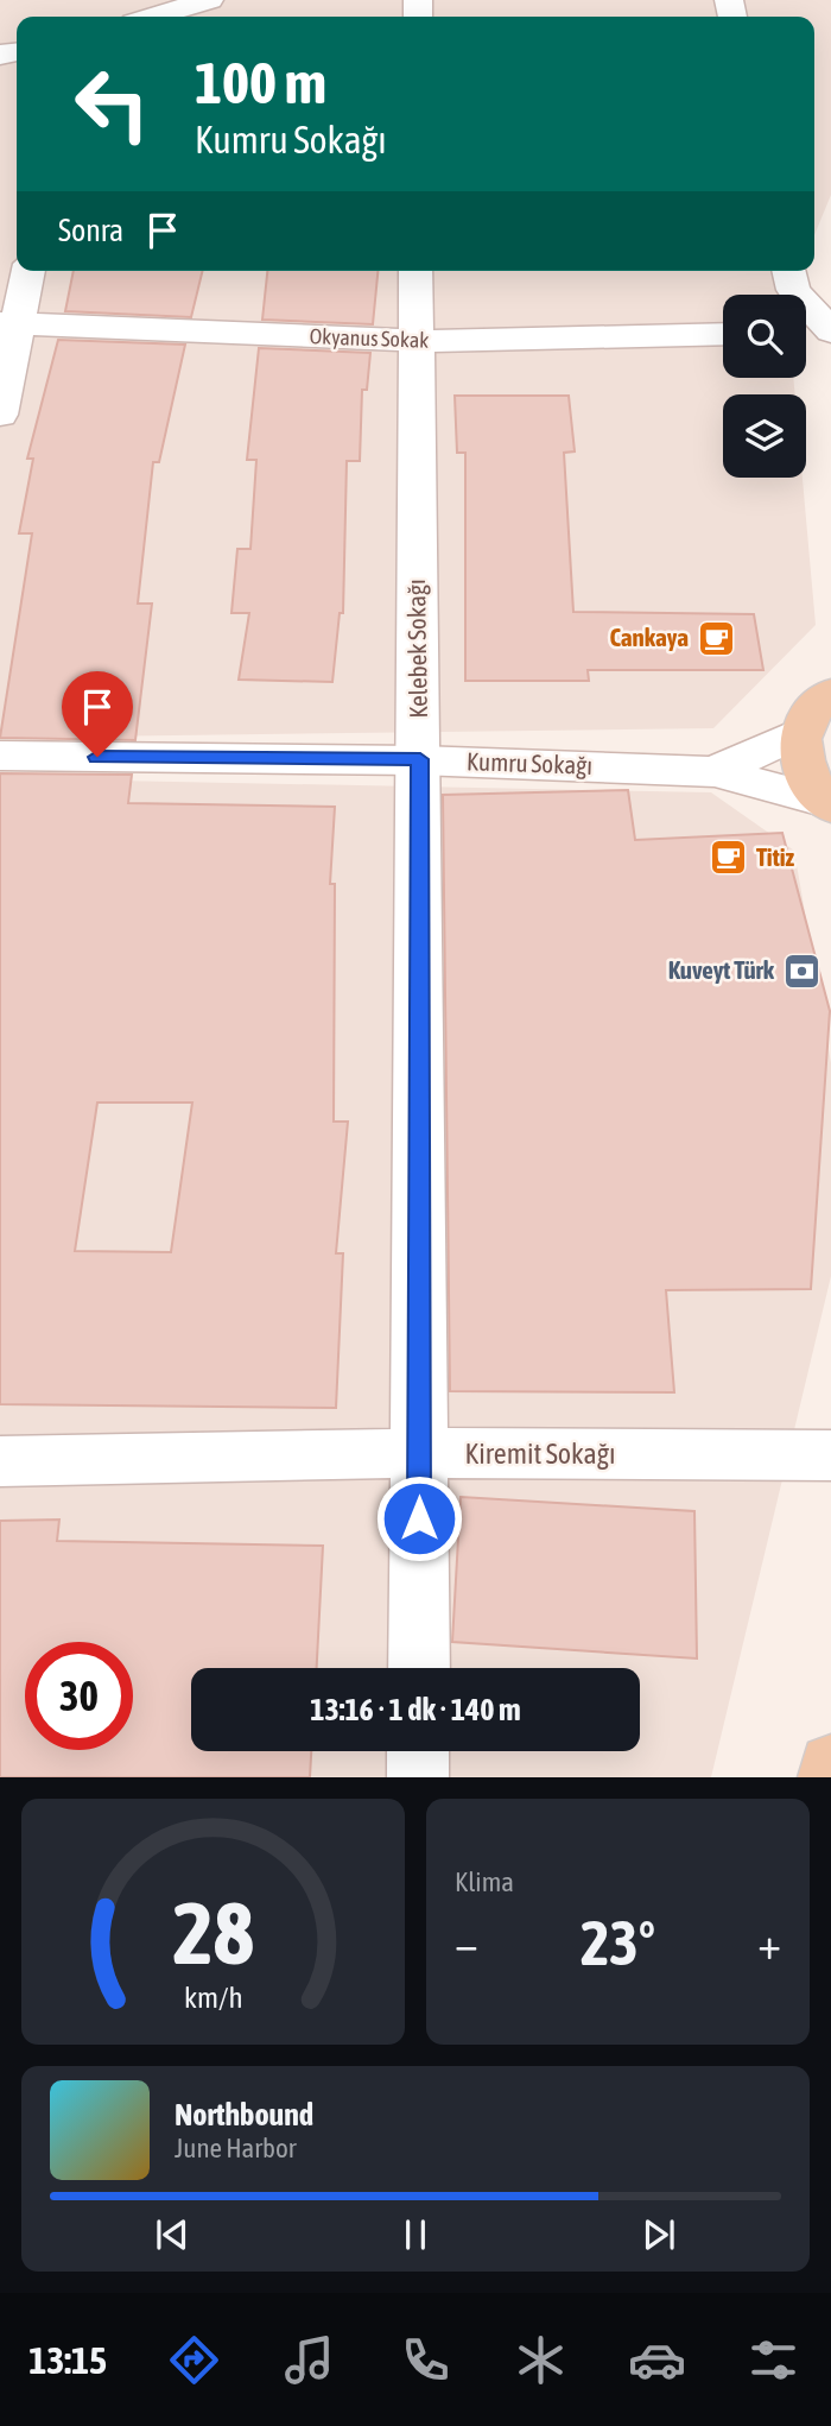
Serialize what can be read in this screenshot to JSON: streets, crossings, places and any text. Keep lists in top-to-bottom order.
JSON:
{
  "streets": {
    "street": [
      "Okyanus Sokak",
      "Kelebek Sokağı",
      "Kumru Sokağı",
      "Kiremit Sokağı"
    ]
  },
  "crossings": [
    ["Okyanus Sokak", "Kelebek Sokağı"],
    ["Kelebek Sokağı", "Kumru Sokağı"],
    ["Kelebek Sokağı", "Kiremit Sokağı"]
  ],
  "places": {
    "cafe": ["Cankaya", "Titiz"],
    "bank": ["Kuveyt Türk"]
  },
  "page": {
    "turn": ["100 m", "Kumru Sokağı"],
    "then": "Sonra",
    "limit": "30",
    "trip": "13:16 · 1 dk · 140 m",
    "tile": "Klima",
    "heat": ["−", "23°", "+"],
    "song": ["Northbound", "June Harbor"],
    "tabs": "13:15",
    "gauge": ["28", "km/h"]
  }
}
